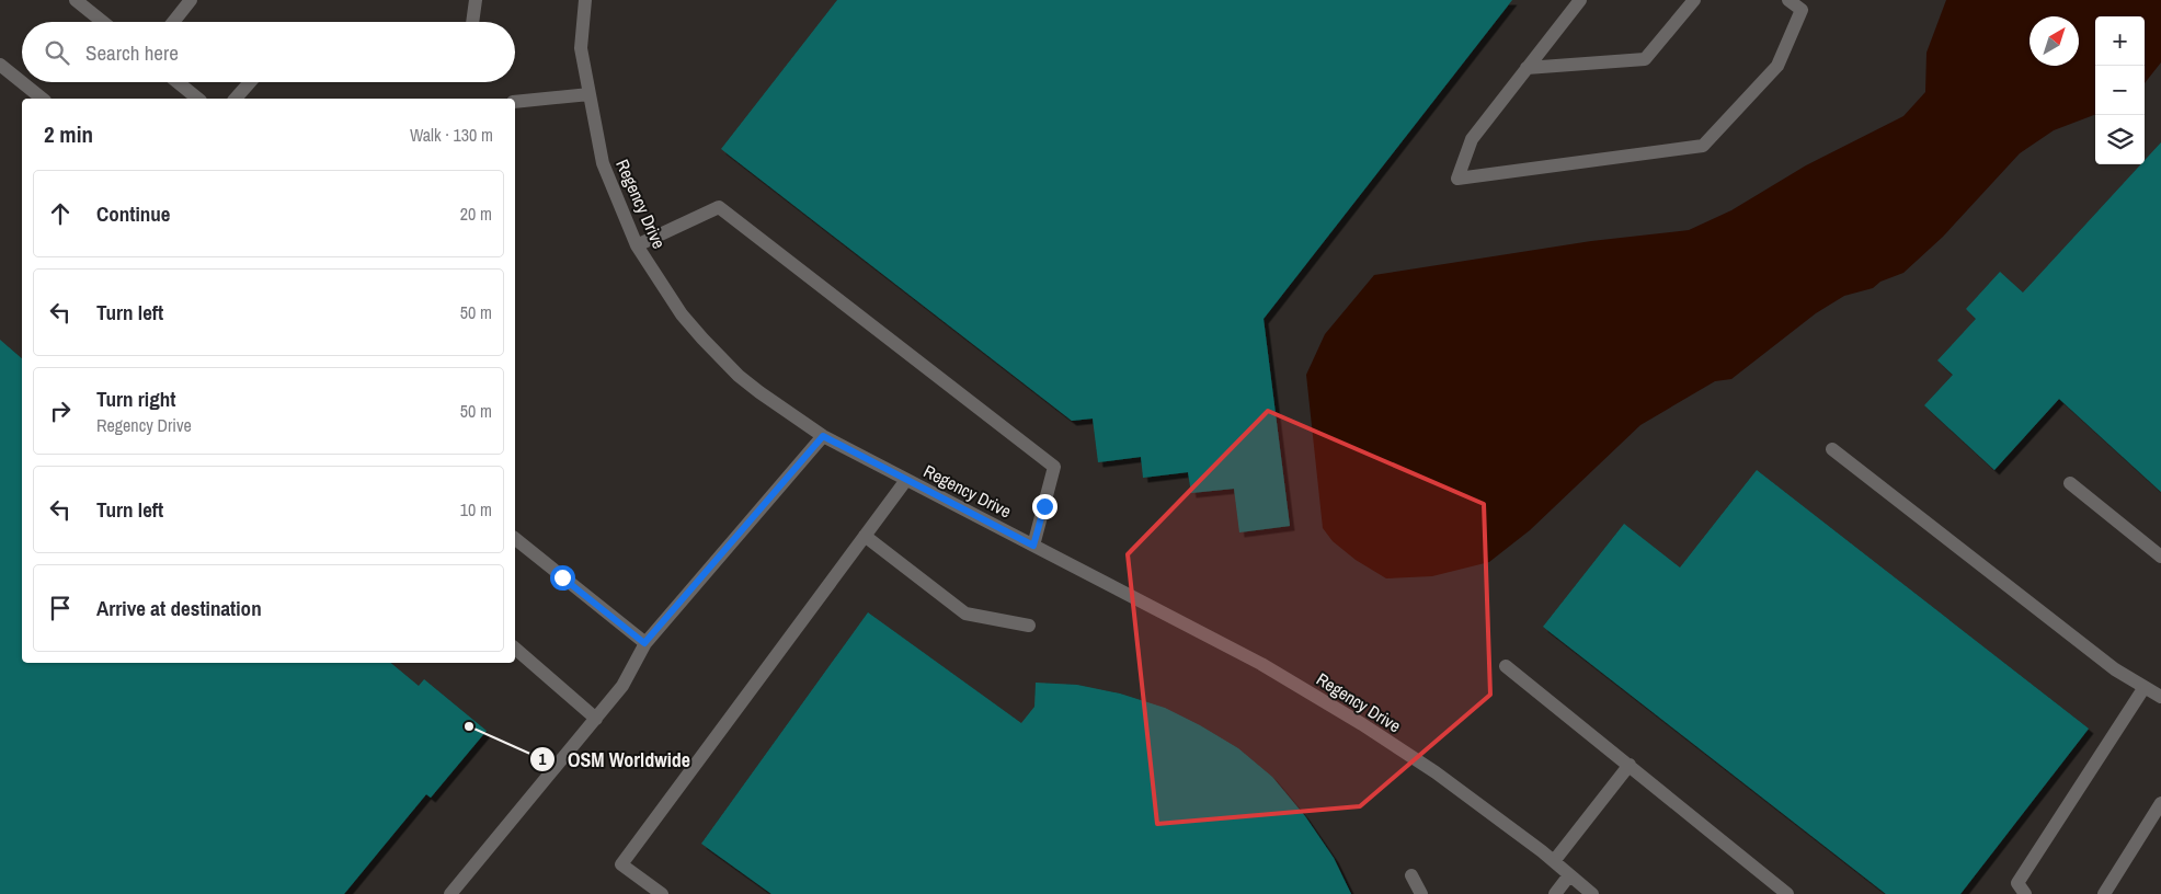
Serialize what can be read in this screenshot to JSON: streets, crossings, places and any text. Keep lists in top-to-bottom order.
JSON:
{
  "streets": {
    "street": ["Regency Drive"]
  },
  "places": ["OSM Worldwide"],
  "north": "top right",
  "page": {
    "map_buttons": ["+", "−"],
    "search": "Search here",
    "heading": ["2 min", "Walk · 130 m"],
    "list": [
      ["Continue", "20 m"],
      ["Turn left", "50 m"],
      ["Turn right", "Regency Drive", "50 m"],
      ["Turn left", "10 m"],
      "Arrive at destination"
    ]
  }
}
